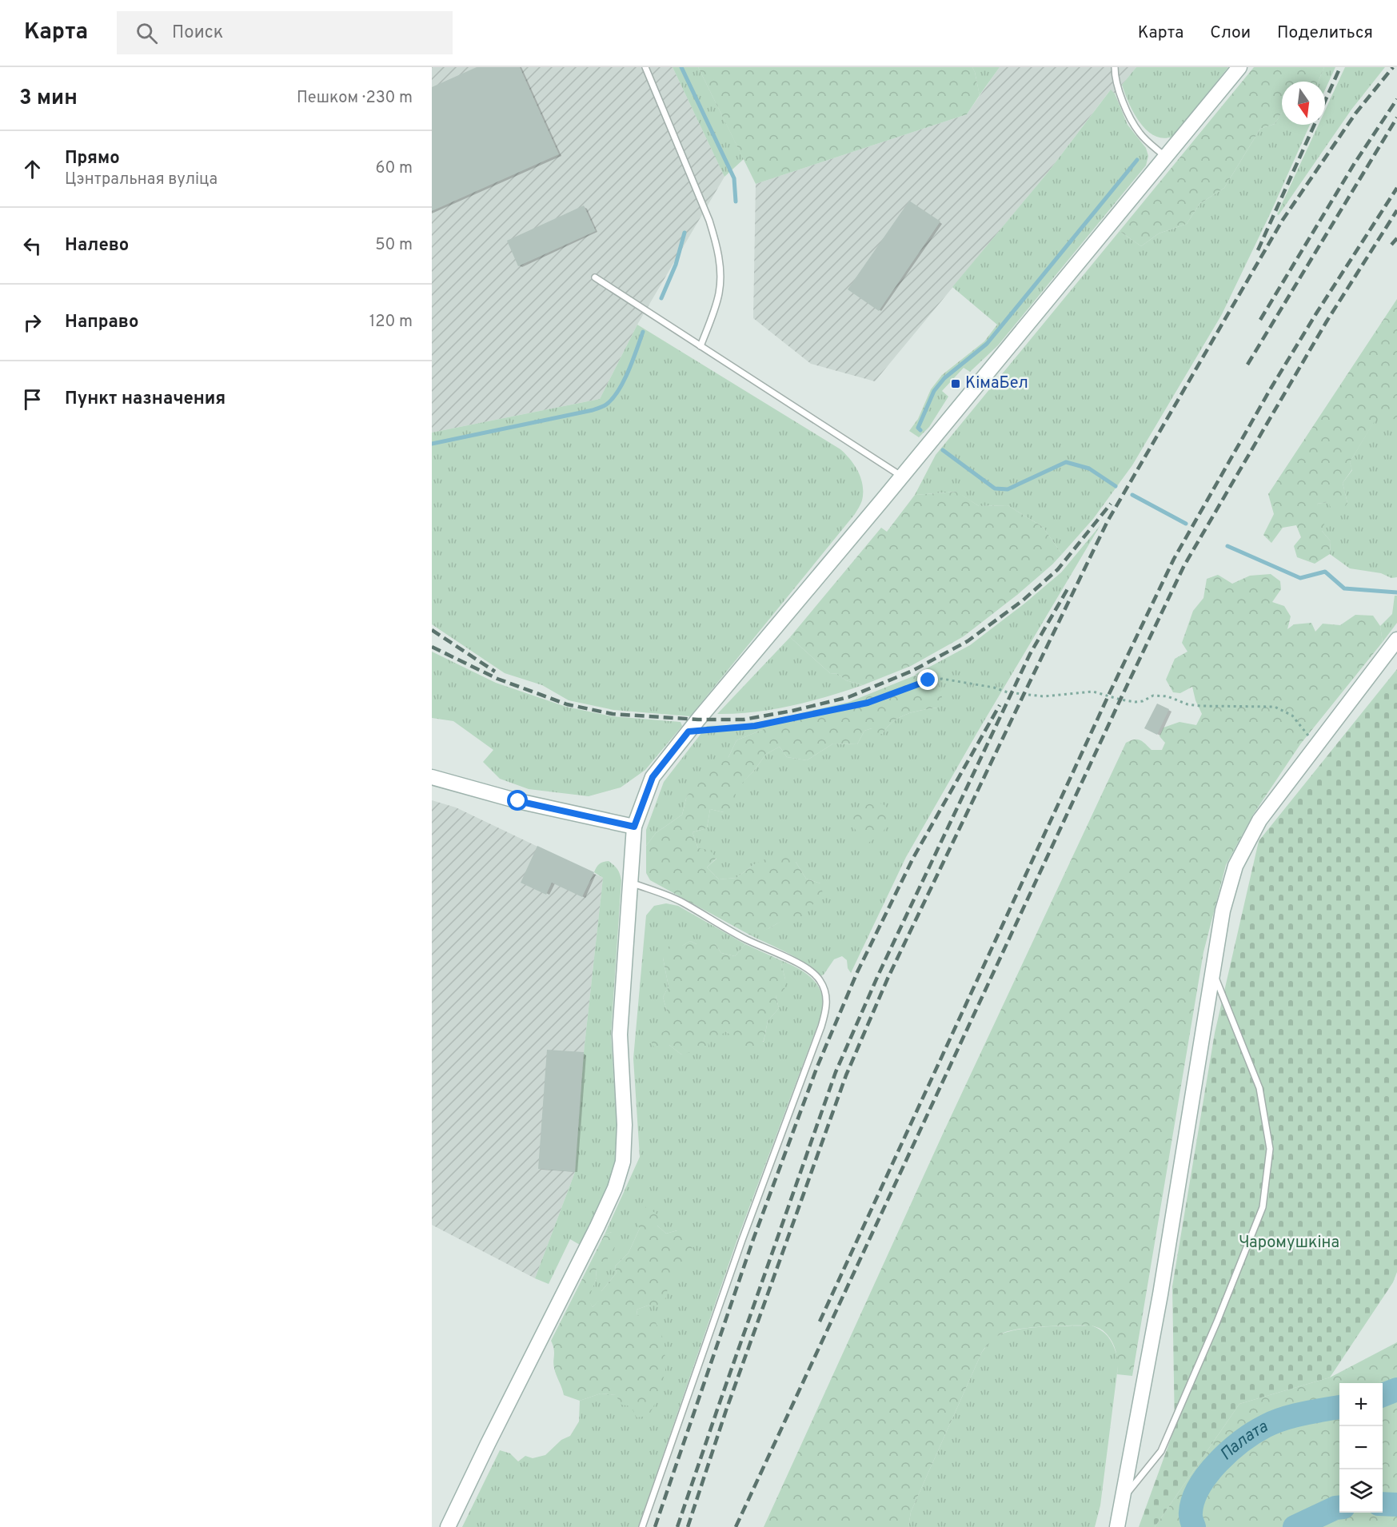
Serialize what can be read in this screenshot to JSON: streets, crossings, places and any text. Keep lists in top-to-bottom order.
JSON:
{
  "water": ["Палата"],
  "parks": ["Чаромушкіна"],
  "places": {
    "transit": ["КімаБел"]
  },
  "north": "bottom",
  "page": {
    "header": "Карта",
    "search": "Поиск",
    "nav": ["Карта", "Слои", "Поделиться"],
    "heading": ["3 мин", "Пешком · 230 m"],
    "list": [
      ["Прямо", "Цэнтральная вуліца", "60 m"],
      ["Налево", "50 m"],
      ["Направо", "120 m"],
      "Пункт назначения"
    ],
    "map_buttons": ["+", "−"]
  }
}
